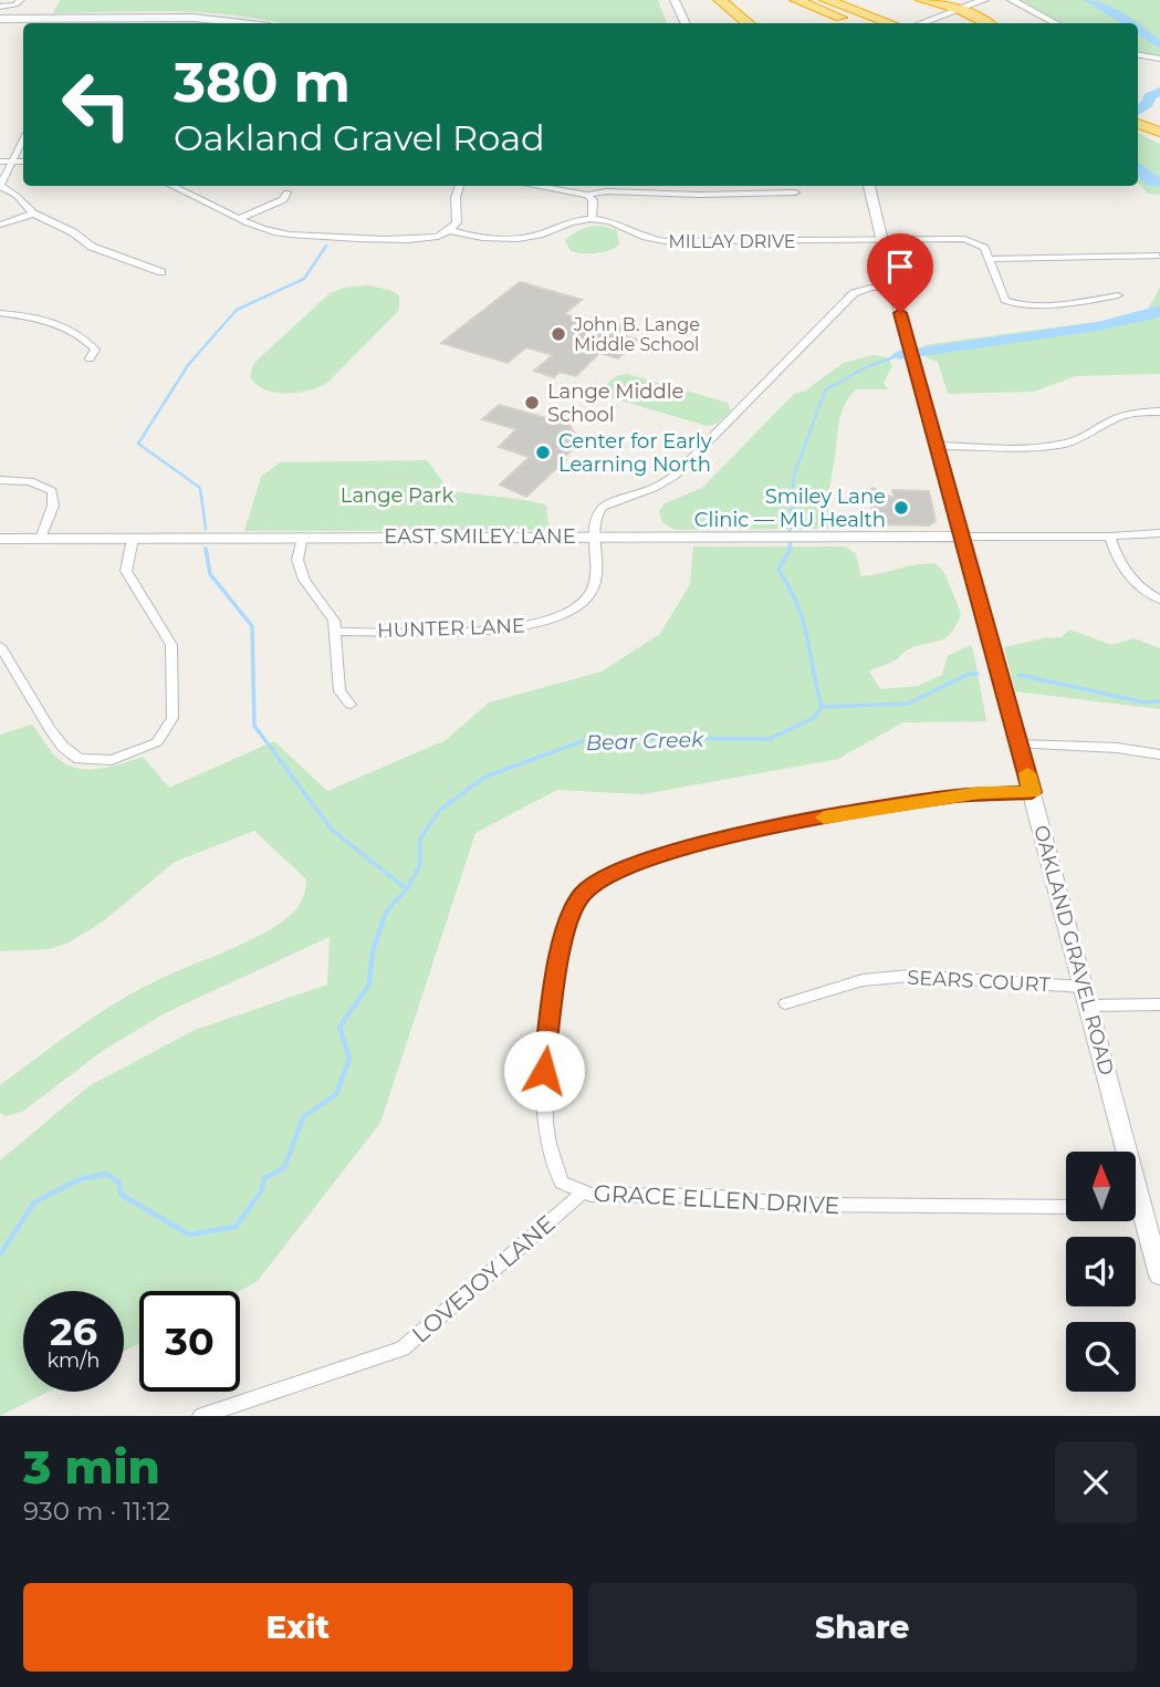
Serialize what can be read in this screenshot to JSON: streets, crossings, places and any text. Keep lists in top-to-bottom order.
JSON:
{
  "streets": {
    "street": [
      "MILLAY DRIVE",
      "EAST SMILEY LANE",
      "HUNTER LANE",
      "OAKLAND GRAVEL ROAD",
      "SEARS COURT",
      "GRACE ELLEN DRIVE",
      "LOVEJOY LANE"
    ]
  },
  "crossings": [
    ["MILLAY DRIVE", "OAKLAND GRAVEL ROAD"],
    ["EAST SMILEY LANE", "HUNTER LANE"],
    ["EAST SMILEY LANE", "OAKLAND GRAVEL ROAD"],
    ["OAKLAND GRAVEL ROAD", "SEARS COURT"],
    ["OAKLAND GRAVEL ROAD", "GRACE ELLEN DRIVE"],
    ["GRACE ELLEN DRIVE", "LOVEJOY LANE"]
  ],
  "water": ["Bear Creek"],
  "parks": ["Lange Park"],
  "places": [
    "John B. Lange Middle School",
    "Lange Middle School",
    "Center for Early Learning North",
    "Smiley Lane Clinic — MU Health"
  ],
  "north": "top",
  "page": {
    "turn": ["380 m", "Oakland Gravel Road"],
    "speed": "26 km/h",
    "limit": "30",
    "heading": ["3 min", "930 m · 11:12"],
    "buttons": ["Exit", "Share"]
  }
}
